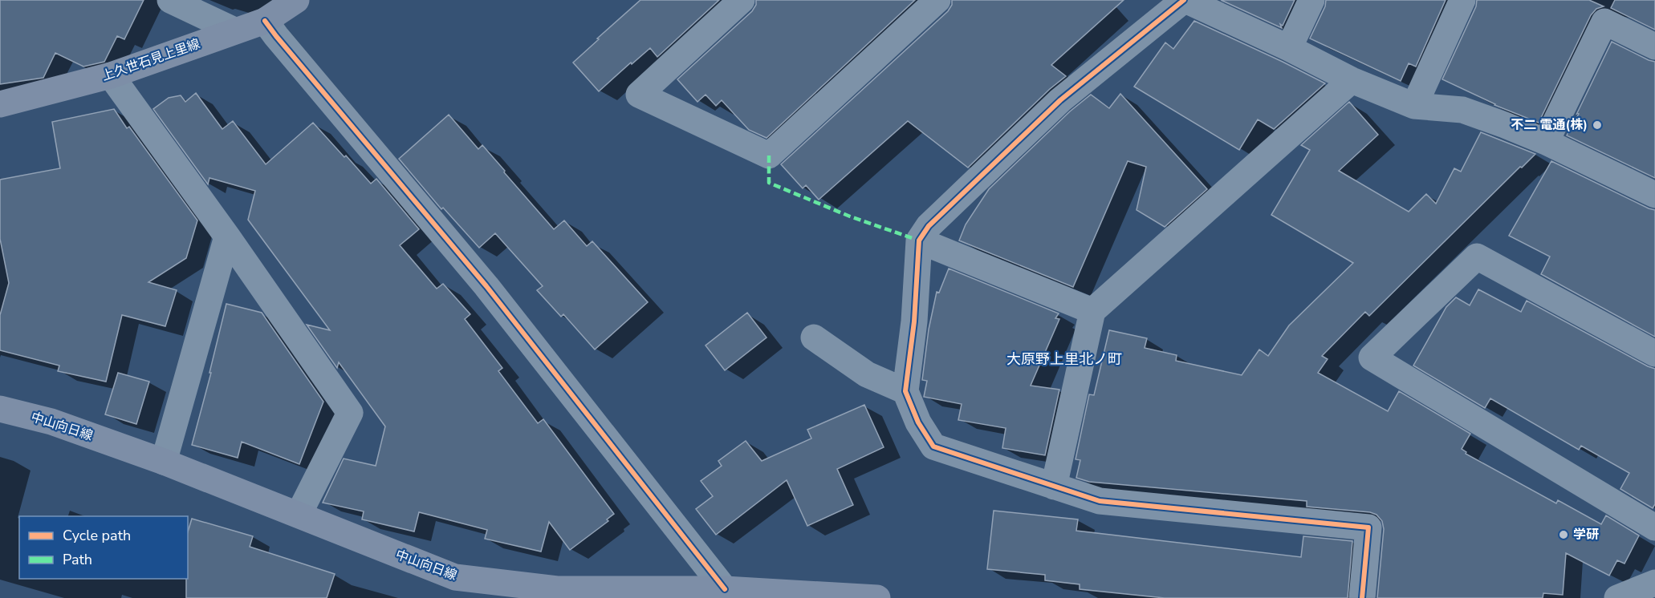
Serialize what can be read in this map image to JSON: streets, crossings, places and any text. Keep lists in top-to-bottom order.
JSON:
{
  "streets": {
    "main road": ["上久世石見上里線", "中山向日線"]
  },
  "districts": ["大原野上里北ノ町"],
  "places": ["不二 電通(株)", "学研"],
  "legend": ["Cycle path", "Path"]
}
